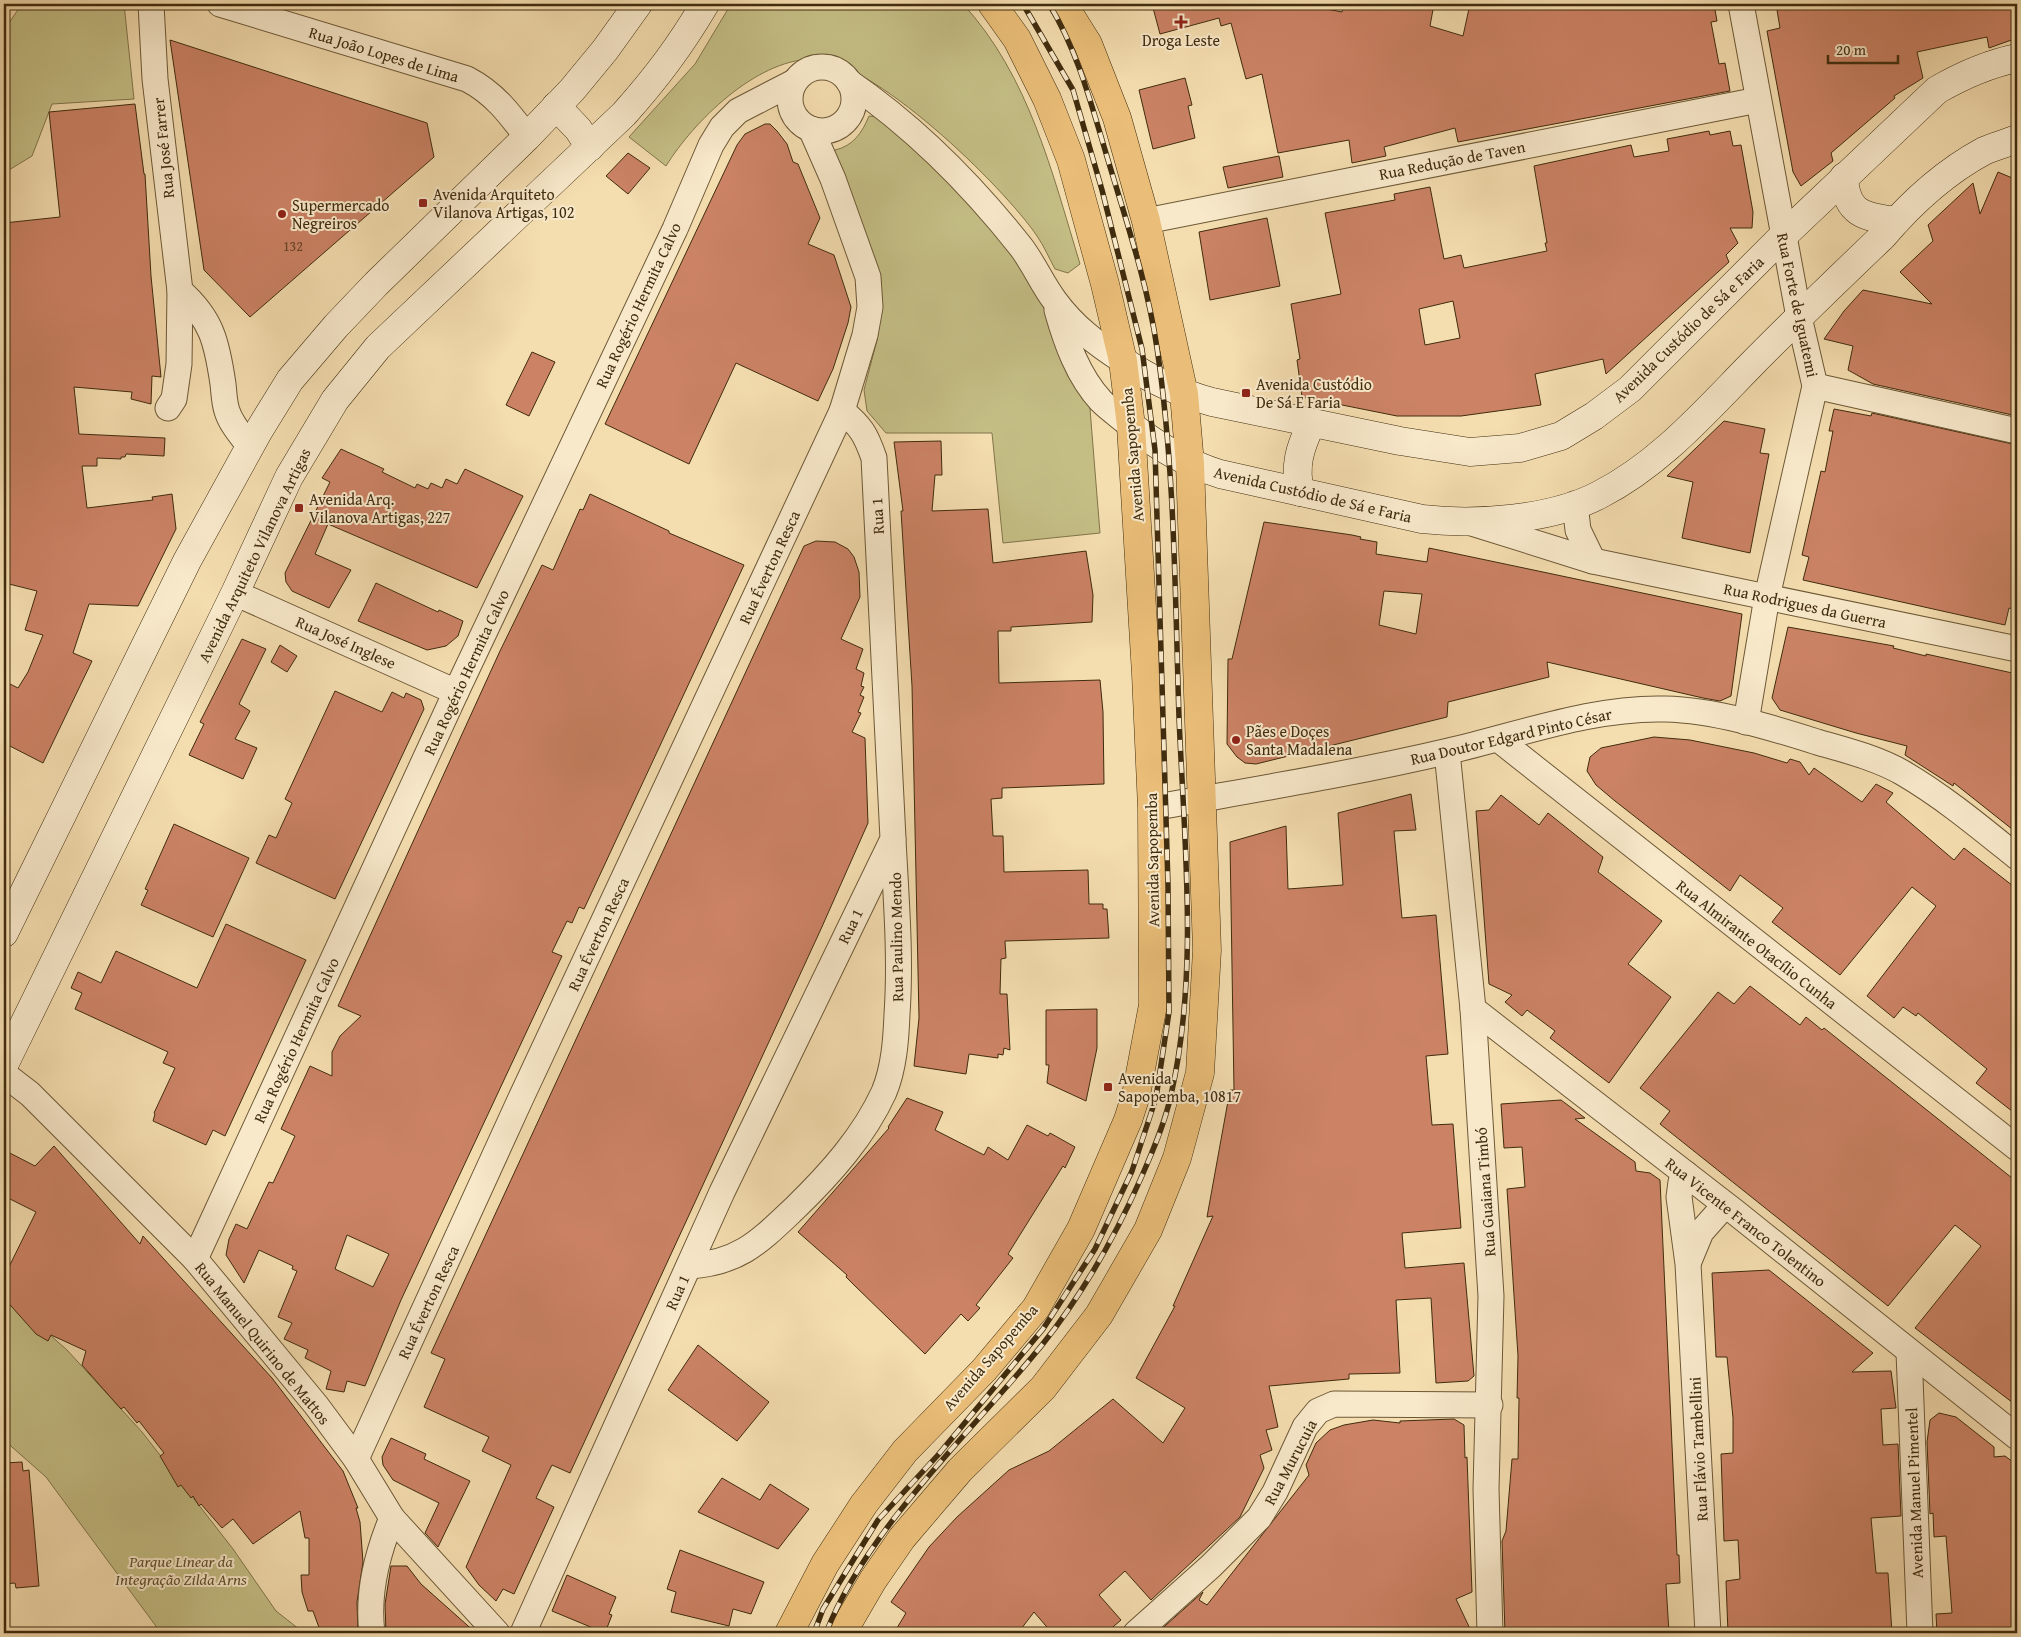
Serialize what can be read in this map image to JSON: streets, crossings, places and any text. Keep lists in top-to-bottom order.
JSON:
{
  "streets": {
    "main road": ["Avenida Custódio de Sá e Faria", "Avenida Sapopemba", "Avenida Arquiteto Vilanova Artigas"],
    "street": [
      "Rua João Lopes de Lima",
      "Rua José Farrer",
      "Rua Redução de Taven",
      "Rua Rogério Hermita Calvo",
      "Rua Forte de Iguatemi",
      "Rua 1",
      "Rua Éverton Resca",
      "Rua Rodrigues da Guerra",
      "Rua José Inglese",
      "Rua Doutor Edgard Pinto César",
      "Rua Paulino Mendo",
      "Rua Almirante Otacílio Cunha",
      "Rua Guaiana Timbó",
      "Rua Vicente Franco Tolentino",
      "Rua Manuel Quirino de Mattos",
      "Rua Flávio Tambellini",
      "Rua Murucuia",
      "Avenida Manuel Pimentel"
    ]
  },
  "crossings": [
    ["Rua Redução de Taven", "Rua Forte de Iguatemi"],
    ["Rua Rogério Hermita Calvo", "Rua José Inglese"],
    ["Rua Rogério Hermita Calvo", "Rua Manuel Quirino de Mattos"],
    ["Rua Forte de Iguatemi", "Avenida Custódio de Sá e Faria"],
    ["Rua Forte de Iguatemi", "Rua Rodrigues da Guerra"],
    ["Rua Forte de Iguatemi", "Rua Doutor Edgard Pinto César"],
    ["Avenida Custódio de Sá e Faria", "Rua Rodrigues da Guerra"],
    ["Avenida Sapopemba", "Rua Doutor Edgard Pinto César"],
    ["Rua 1", "Rua Éverton Resca"],
    ["Rua 1", "Rua Paulino Mendo"],
    ["Avenida Arquiteto Vilanova Artigas", "Rua José Inglese"],
    ["Rua Éverton Resca", "Rua Manuel Quirino de Mattos"],
    ["Rua Doutor Edgard Pinto César", "Rua Almirante Otacílio Cunha"],
    ["Rua Doutor Edgard Pinto César", "Rua Guaiana Timbó"],
    ["Rua Guaiana Timbó", "Rua Vicente Franco Tolentino"],
    ["Rua Guaiana Timbó", "Rua Murucuia"],
    ["Rua Vicente Franco Tolentino", "Rua Flávio Tambellini"],
    ["Rua Vicente Franco Tolentino", "Avenida Manuel Pimentel"]
  ],
  "parks": ["Parque Linear da Integração Zilda Arns"],
  "places": {
    "health": ["Droga Leste"],
    "transit": [
      "Avenida Arquiteto Vilanova Artigas, 102",
      "Avenida Custódio De Sá E Faria",
      "Avenida Arq. Vilanova Artigas, 227",
      "Avenida Sapopemba, 10817"
    ],
    "other": ["Supermercado Negreiros", "Pães e Doçes Santa Madalena"]
  },
  "house_numbers": ["132"],
  "scale_bar": "20 m"
}
